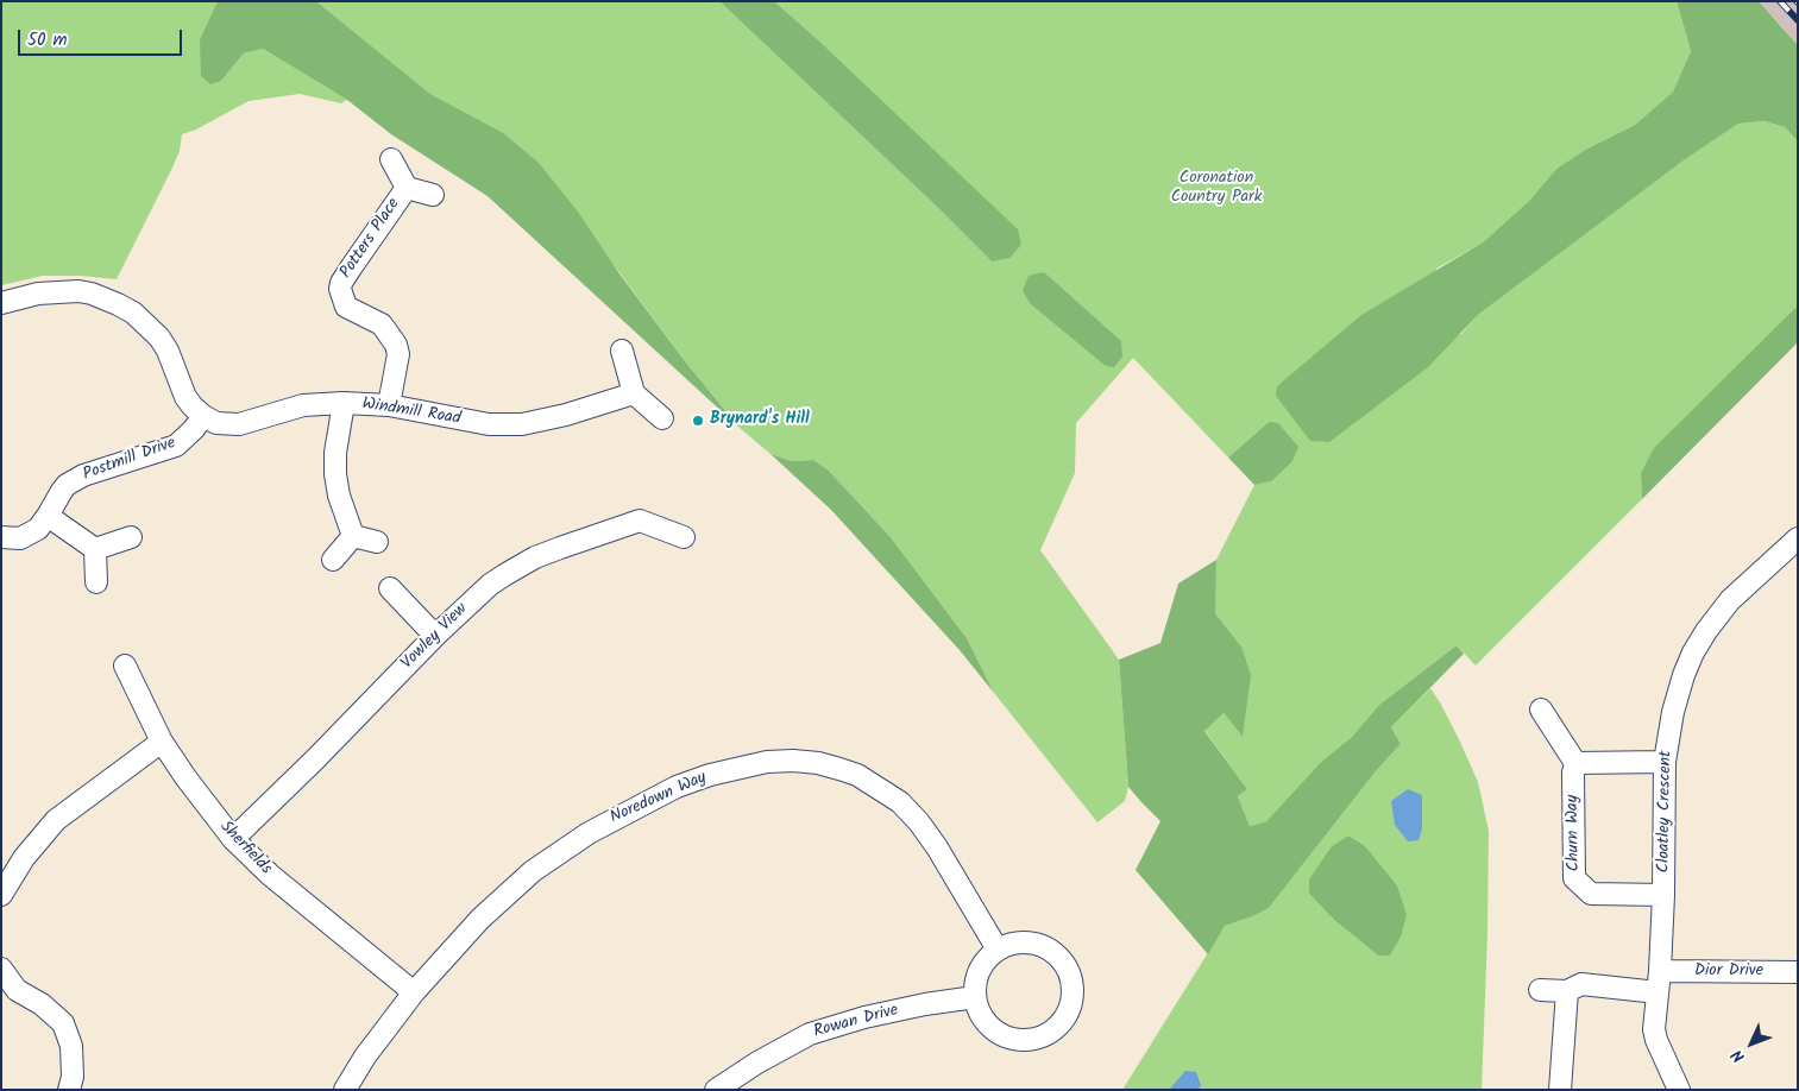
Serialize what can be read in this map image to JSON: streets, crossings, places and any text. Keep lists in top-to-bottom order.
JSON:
{
  "streets": {
    "street": [
      "Potters Place",
      "Windmill Road",
      "Postmill Drive",
      "Vowley View",
      "Noredown Way",
      "Cloatley Crescent",
      "Churn Way",
      "Sherfields",
      "Dior Drive",
      "Rowan Drive"
    ]
  },
  "crossings": [
    ["Potters Place", "Windmill Road"],
    ["Windmill Road", "Postmill Drive"],
    ["Vowley View", "Sherfields"],
    ["Noredown Way", "Sherfields"],
    ["Noredown Way", "Rowan Drive"],
    ["Cloatley Crescent", "Churn Way"],
    ["Cloatley Crescent", "Dior Drive"]
  ],
  "parks": ["Coronation Country Park"],
  "places": ["Brynard's Hill"],
  "scale_bar": "50 m",
  "north": "bottom left"
}
